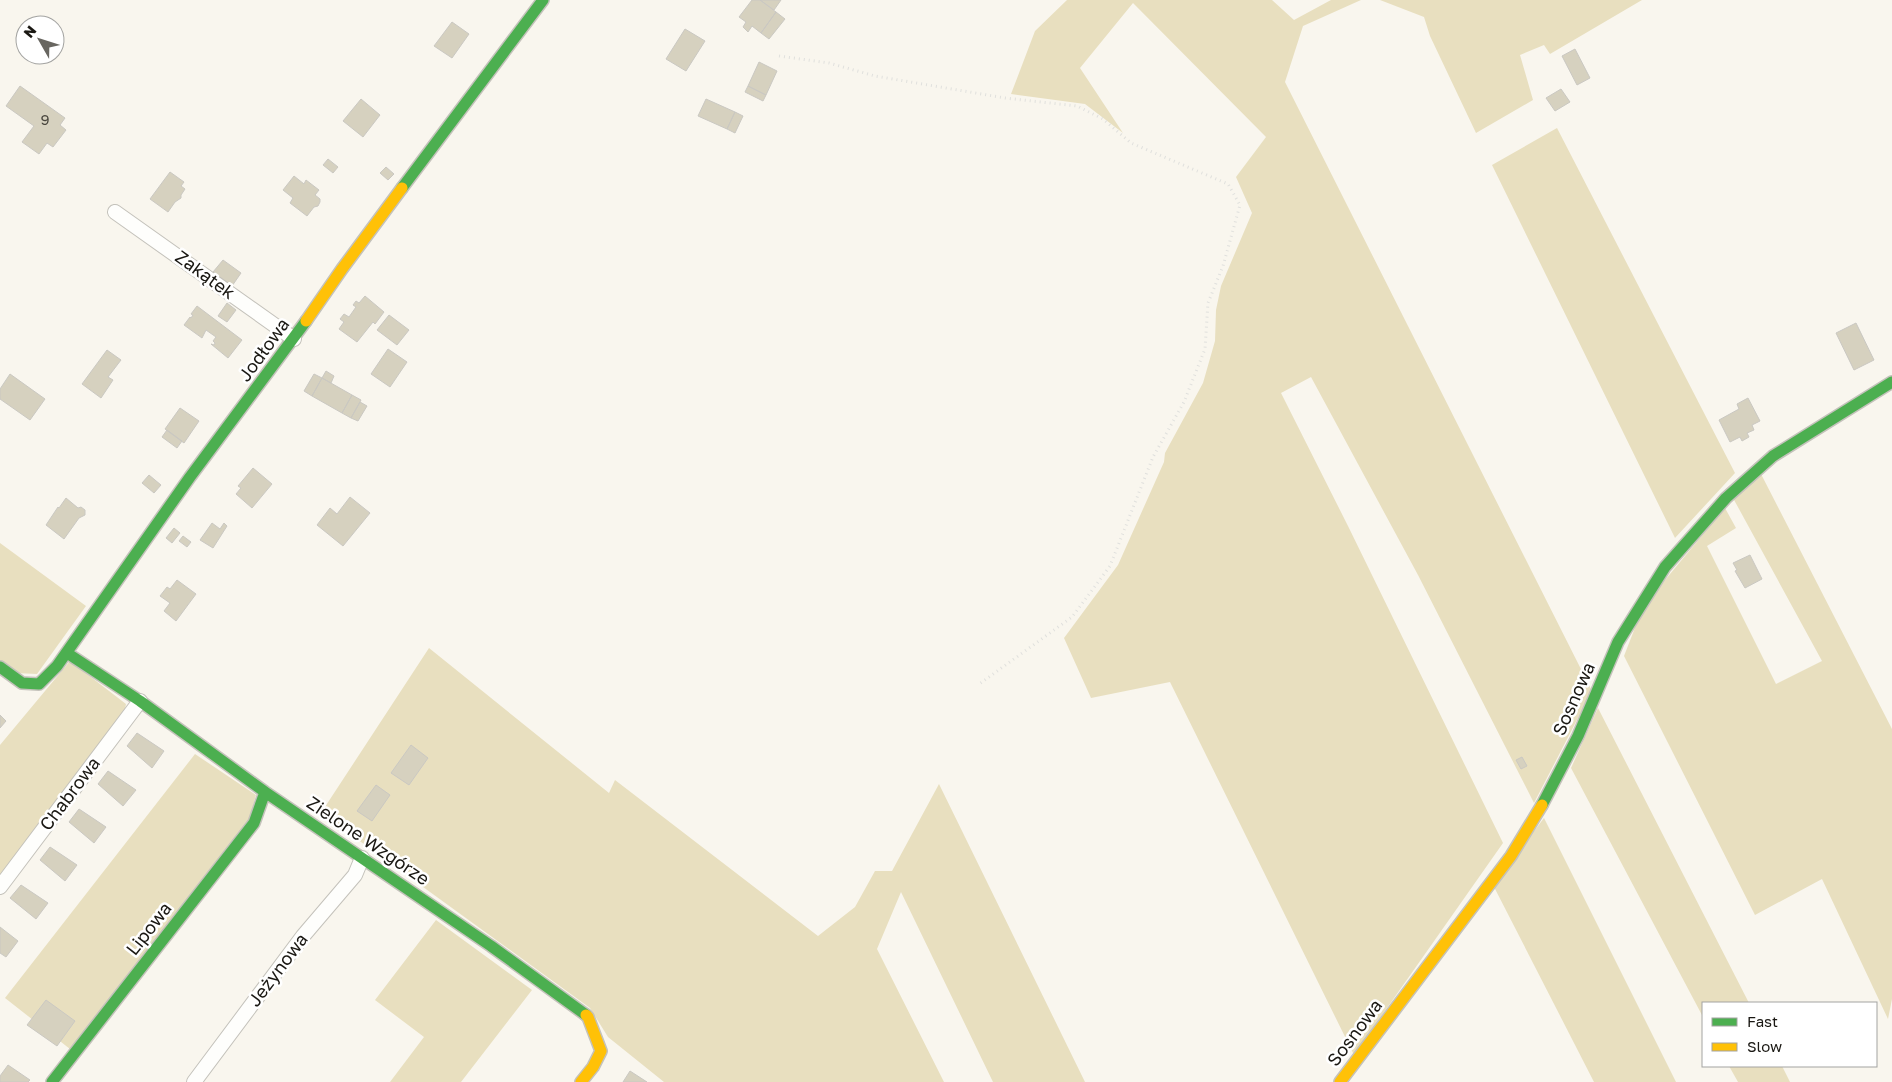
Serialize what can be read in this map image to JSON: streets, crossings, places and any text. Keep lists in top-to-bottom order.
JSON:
{
  "streets": {
    "street": [
      "Zakątek",
      "Jodłowa",
      "Sosnowa",
      "Chabrowa",
      "Zielone Wzgórze",
      "Lipowa",
      "Jeżynowa"
    ]
  },
  "crossings": [
    ["Zakątek", "Jodłowa"],
    ["Jodłowa", "Zielone Wzgórze"],
    ["Chabrowa", "Zielone Wzgórze"],
    ["Zielone Wzgórze", "Lipowa"],
    ["Zielone Wzgórze", "Jeżynowa"]
  ],
  "house_numbers": ["9"],
  "legend": ["Fast", "Slow"],
  "north": "top left"
}
